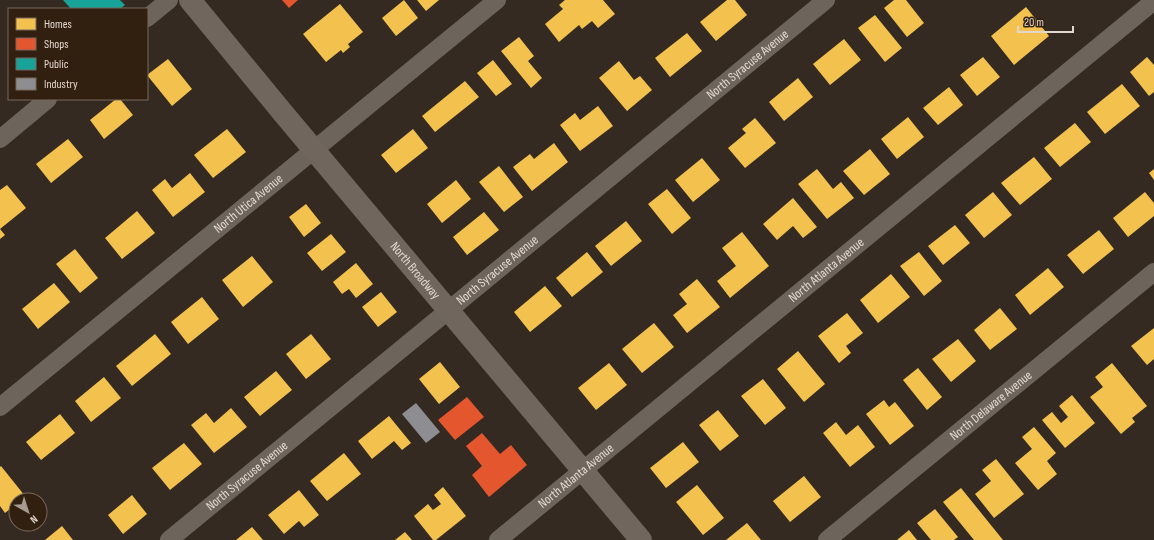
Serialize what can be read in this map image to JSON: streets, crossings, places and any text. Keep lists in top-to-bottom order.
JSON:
{
  "streets": {
    "main road": ["North Broadway"],
    "street": [
      "North Syracuse Avenue",
      "North Utica Avenue",
      "North Atlanta Avenue",
      "North Delaware Avenue"
    ]
  },
  "crossings": [
    ["North Syracuse Avenue", "North Broadway"],
    ["North Utica Avenue", "North Broadway"],
    ["North Broadway", "North Atlanta Avenue"]
  ],
  "legend": [
    "Homes",
    "Shops",
    "Public",
    "Industry"
  ],
  "scale_bar": "20 m",
  "north": "bottom right"
}
